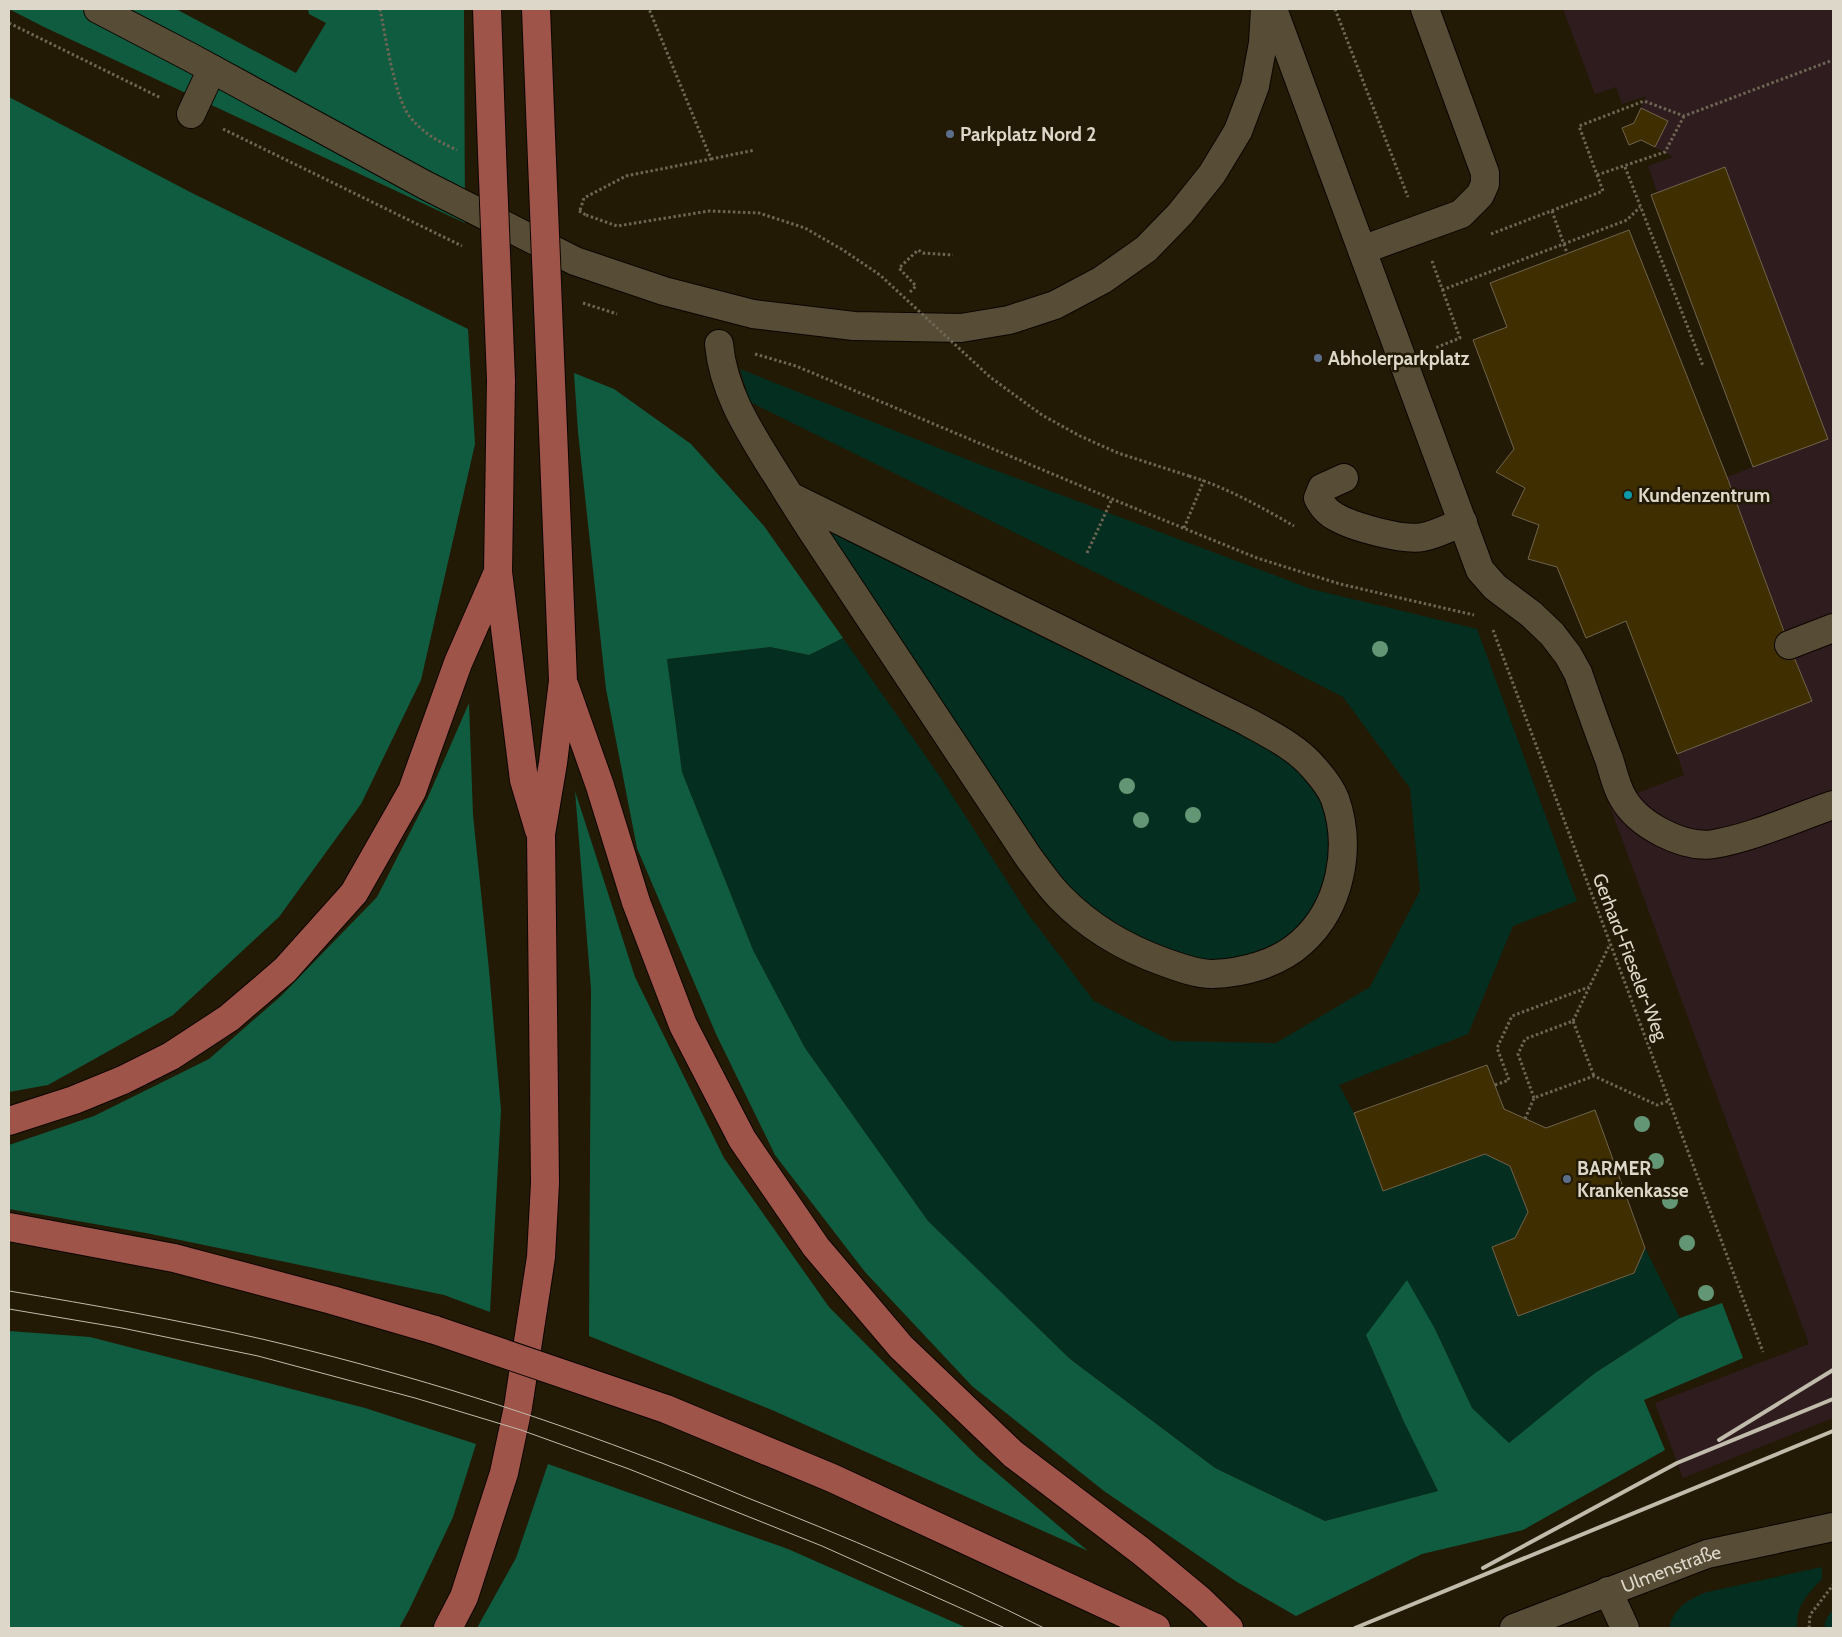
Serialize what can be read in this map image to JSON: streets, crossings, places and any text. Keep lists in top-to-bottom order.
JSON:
{
  "streets": {
    "street": ["Ulmenstraße"],
    "path": ["Gerhard-Fieseler-Weg"]
  },
  "places": [
    "Parkplatz Nord 2",
    "Abholerparkplatz",
    "Kundenzentrum",
    "BARMER Krankenkasse"
  ]
}
